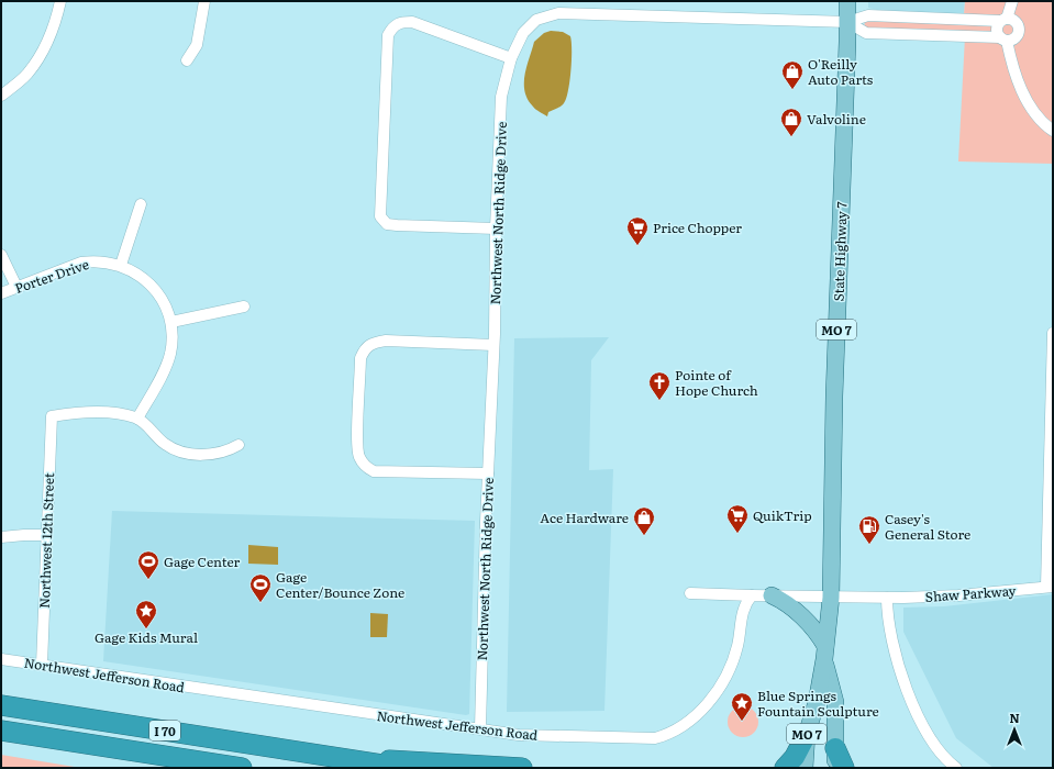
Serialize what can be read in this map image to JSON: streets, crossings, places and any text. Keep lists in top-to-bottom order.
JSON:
{
  "streets": {
    "highway": ["I 70"],
    "main road": ["State Highway 7", "MO 7"],
    "street": [
      "Northwest North Ridge Drive",
      "Porter Drive",
      "Northwest 12th Street",
      "Shaw Parkway",
      "Northwest Jefferson Road"
    ]
  },
  "crossings": [
    ["Northwest North Ridge Drive", "State Highway 7"],
    ["Northwest North Ridge Drive", "Northwest Jefferson Road"],
    ["State Highway 7", "MO 7"],
    ["State Highway 7", "Shaw Parkway"],
    ["Porter Drive", "Northwest 12th Street"],
    ["Northwest 12th Street", "Northwest Jefferson Road"]
  ],
  "places": {
    "shop": ["O'Reilly Auto Parts", "Valvoline", "Ace Hardware"],
    "supermarket": ["Price Chopper", "QuikTrip"],
    "church": ["Pointe of Hope Church"],
    "fuel station": ["Casey's General Store"],
    "sports": ["Gage Center", "Gage Center/Bounce Zone"],
    "place": ["Gage Kids Mural", "Blue Springs Fountain Sculpture"]
  },
  "north": "top"
}
